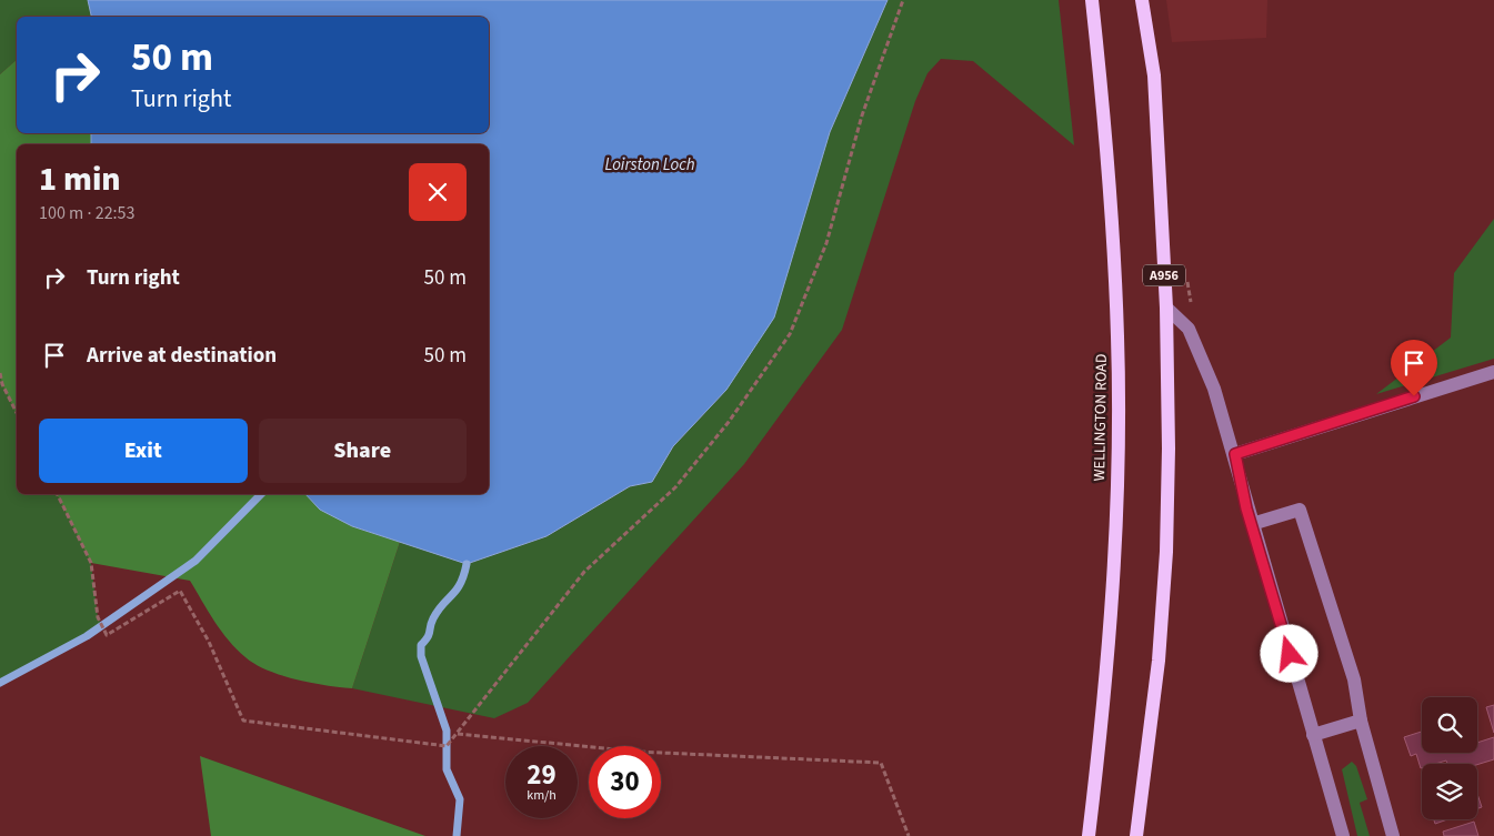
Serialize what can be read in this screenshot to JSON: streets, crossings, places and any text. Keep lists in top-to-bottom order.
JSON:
{
  "streets": {
    "main road": ["A956", "WELLINGTON ROAD"]
  },
  "water": ["Loirston Loch"],
  "page": {
    "turn": ["50 m", "Turn right"],
    "heading": ["1 min", "100 m · 22:53"],
    "list": [
      {
        "name": "Turn right",
        "value": "50 m"
      },
      {
        "name": "Arrive at destination",
        "value": "50 m"
      }
    ],
    "buttons": ["Exit", "Share"],
    "speed": "29 km/h",
    "limit": "30"
  }
}
